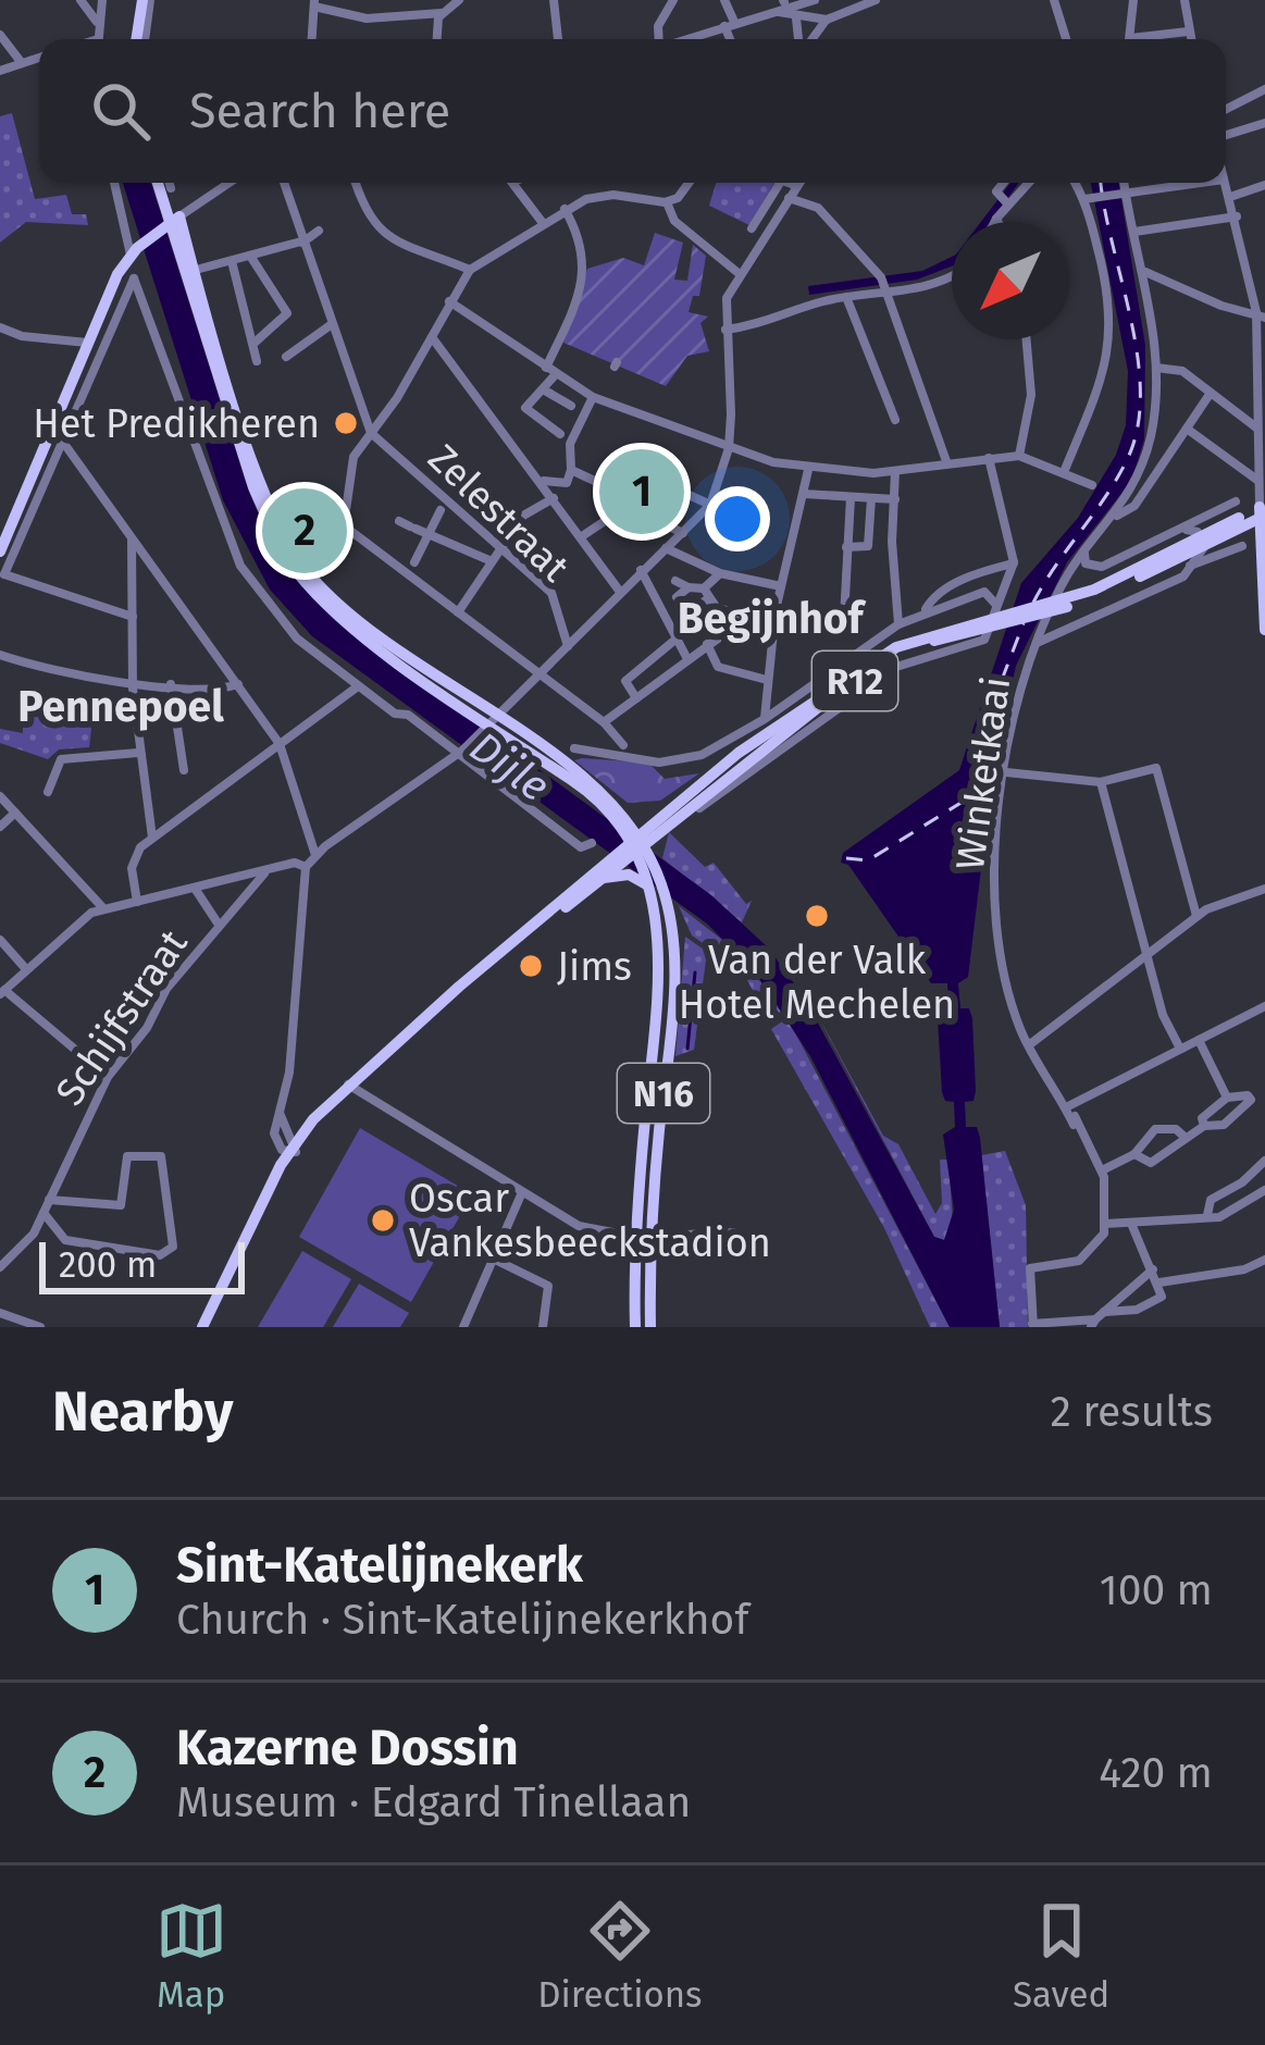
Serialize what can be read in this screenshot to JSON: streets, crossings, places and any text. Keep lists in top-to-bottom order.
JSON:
{
  "streets": {
    "main road": ["R12", "N16"],
    "street": ["Zelestraat", "Winketkaai", "Schijfstraat"]
  },
  "crossings": [
    ["R12", "N16"]
  ],
  "districts": ["Begijnhof", "Pennepoel"],
  "water": ["Dijle"],
  "places": [
    "Het Predikheren",
    "Van der Valk Hotel Mechelen",
    "Jims",
    "Oscar Vankesbeeckstadion"
  ],
  "scale_bar": "200 m",
  "north": "bottom left",
  "page": {
    "search": "Search here",
    "pins": ["1", "2"],
    "scale": "200 m",
    "heading": ["Nearby", "2 results"],
    "list": [
      {
        "mark": "1",
        "name": "Sint-Katelijnekerk",
        "note": "Church · Sint-Katelijnekerkhof",
        "value": "100 m"
      },
      {
        "mark": "2",
        "name": "Kazerne Dossin",
        "note": "Museum · Edgard Tinellaan",
        "value": "420 m"
      }
    ],
    "nav": ["Map", "Directions", "Saved"]
  }
}
